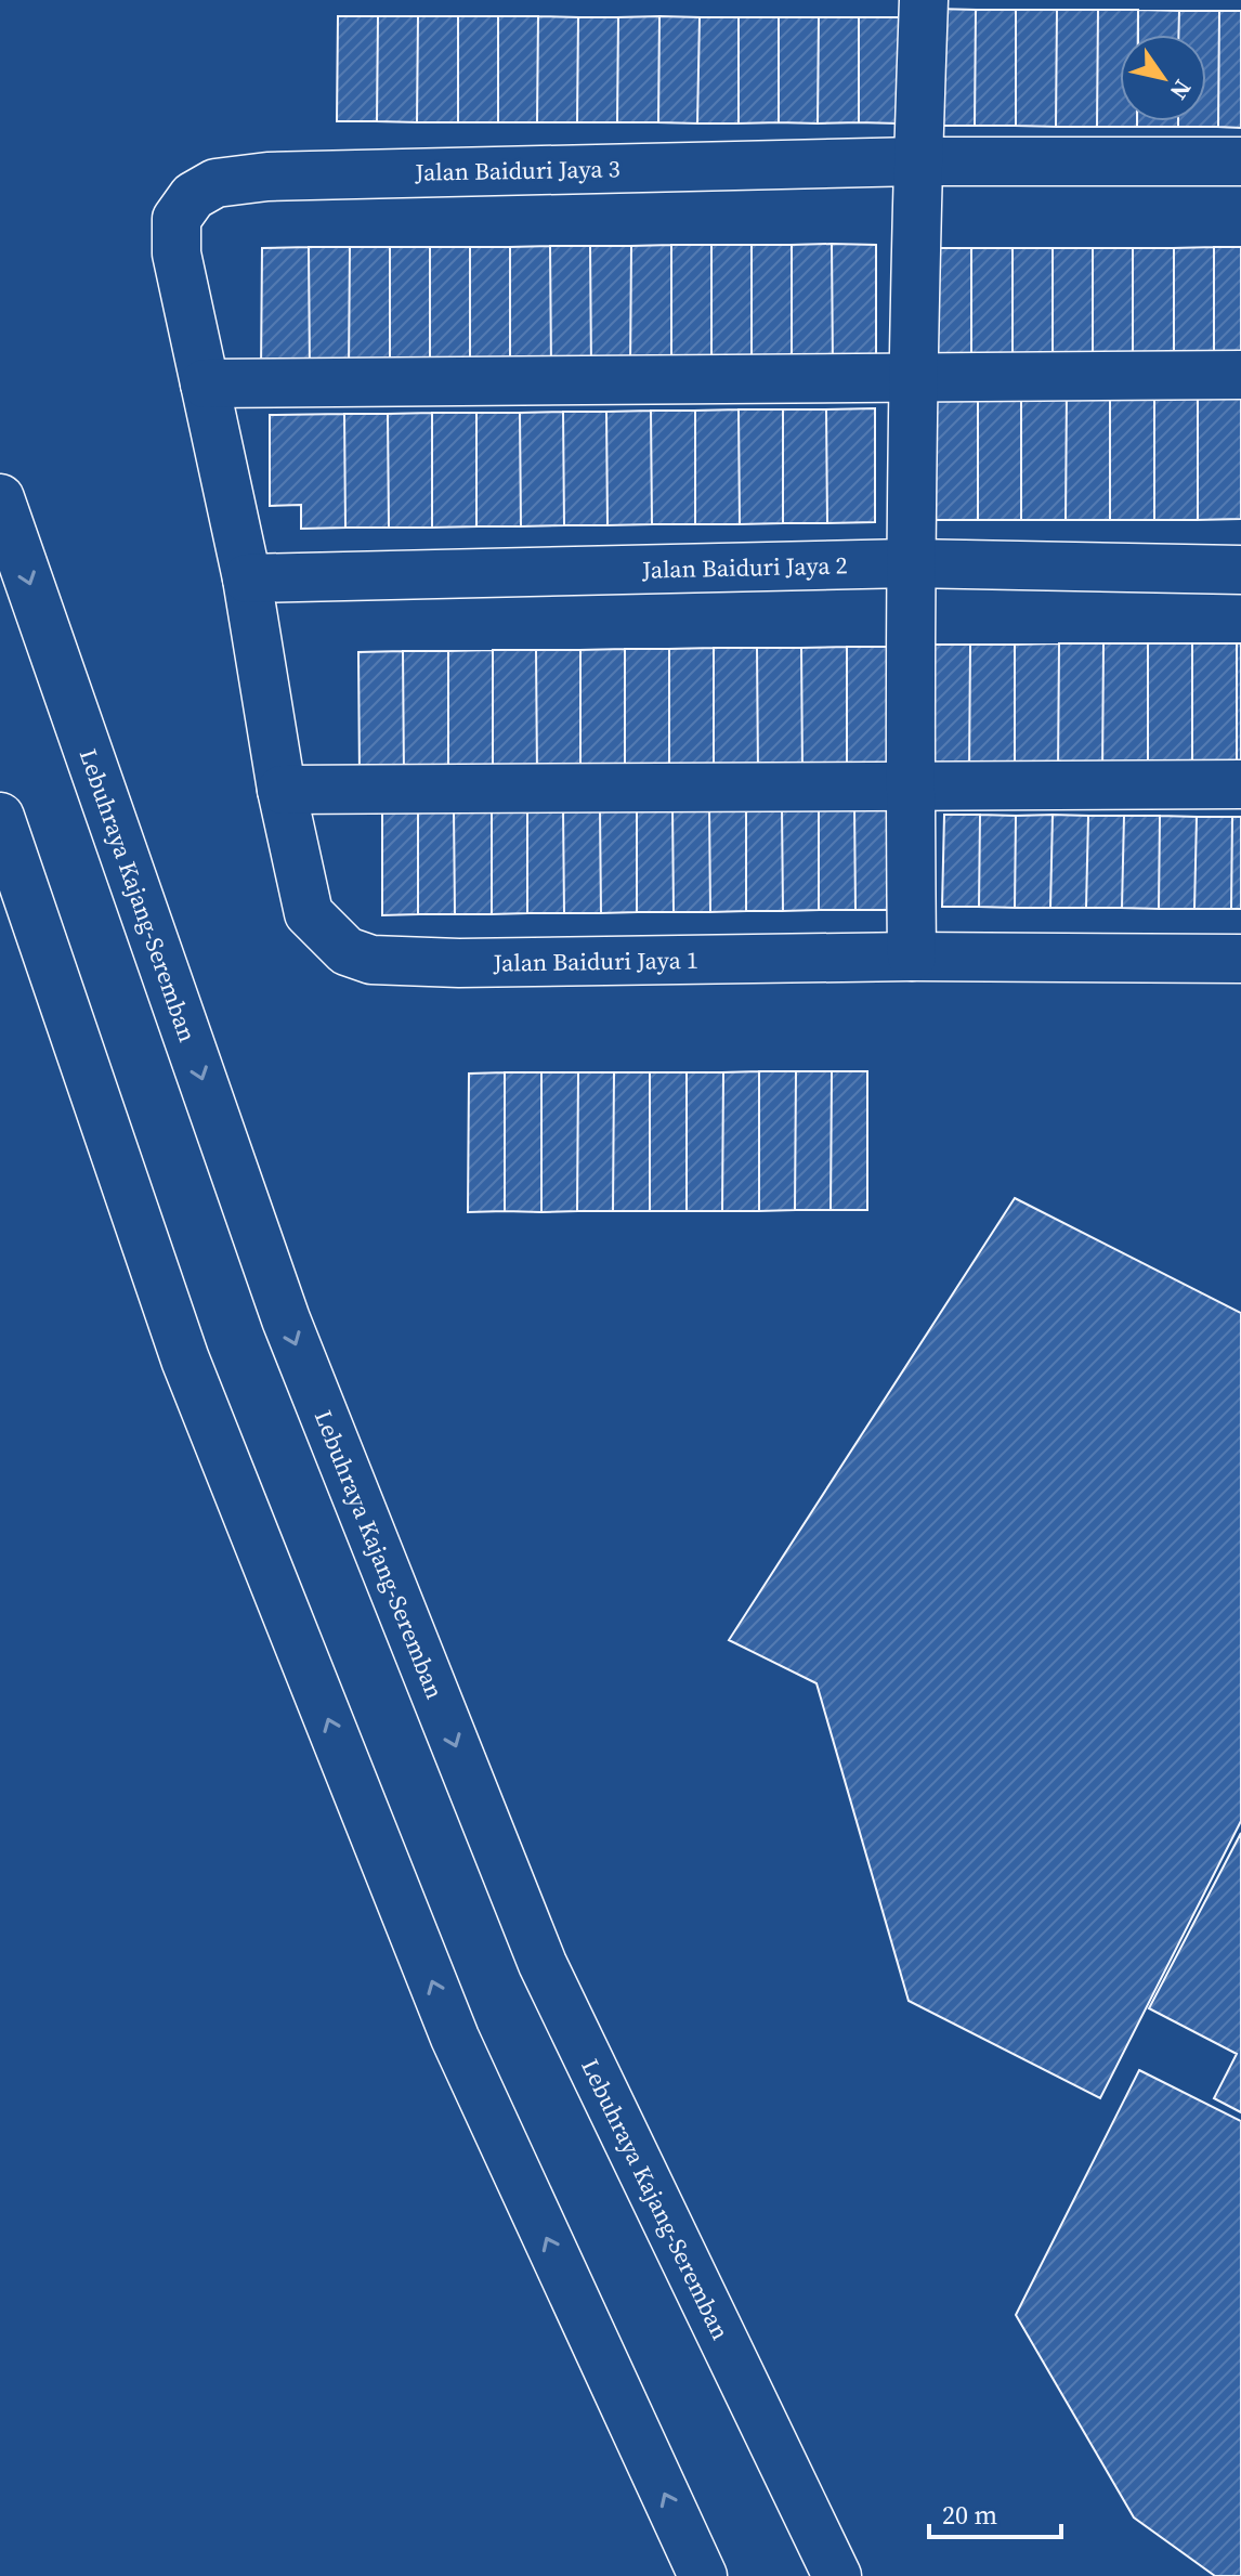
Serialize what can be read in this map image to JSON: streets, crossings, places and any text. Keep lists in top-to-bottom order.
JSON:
{
  "streets": {
    "main road": [
      "Jalan Baiduri Jaya 3",
      "Jalan Baiduri Jaya 2",
      "Lebuhraya Kajang-Seremban",
      "Jalan Baiduri Jaya 1"
    ]
  },
  "crossings": [
    ["Jalan Baiduri Jaya 3", "Jalan Baiduri Jaya 2"],
    ["Jalan Baiduri Jaya 3", "Jalan Baiduri Jaya 1"],
    ["Jalan Baiduri Jaya 2", "Jalan Baiduri Jaya 1"]
  ],
  "scale_bar": "20 m",
  "north": "bottom right"
}
